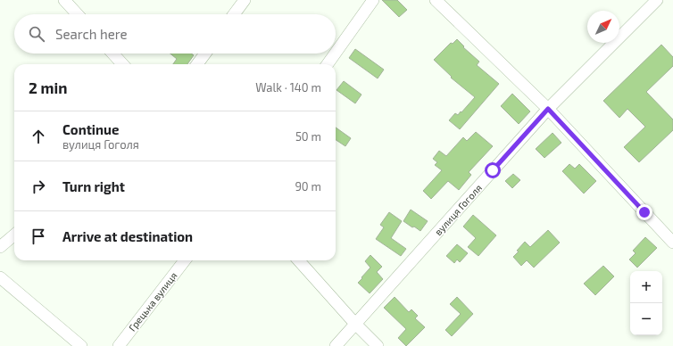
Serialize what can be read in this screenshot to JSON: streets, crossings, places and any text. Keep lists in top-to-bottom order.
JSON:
{
  "streets": {
    "street": ["вулиця Гоголя", "Грецька вулиця"]
  },
  "north": "top right",
  "page": {
    "search": "Search here",
    "heading": ["2 min", "Walk · 140 m"],
    "list": [
      ["Continue", "вулиця Гоголя", "50 m"],
      ["Turn right", "90 m"],
      "Arrive at destination"
    ],
    "map_buttons": ["+", "−"]
  }
}
